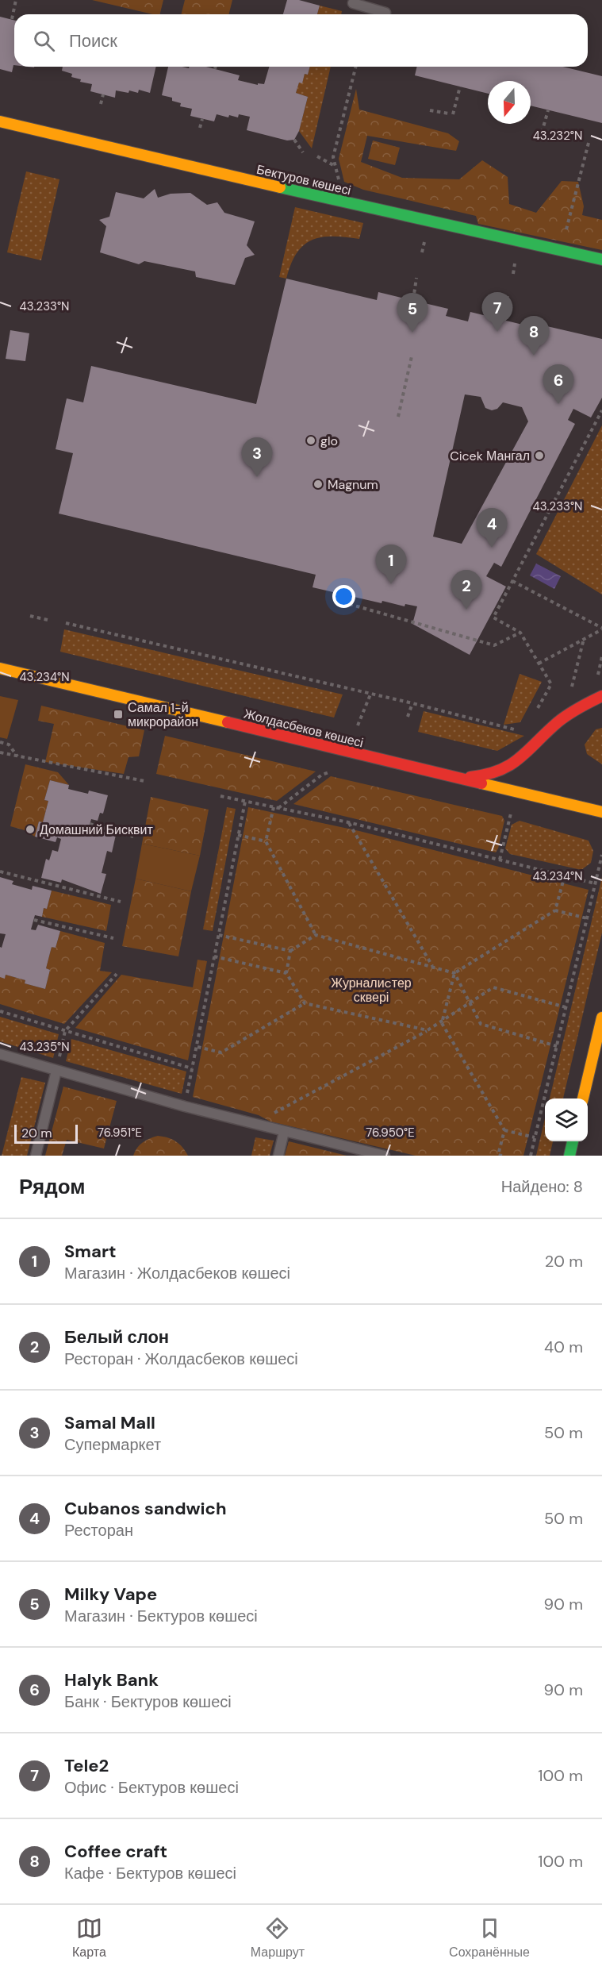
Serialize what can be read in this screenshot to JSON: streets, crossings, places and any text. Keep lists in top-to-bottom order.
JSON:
{
  "streets": {
    "street": ["Бектуров көшесі", "Жолдасбеков көшесі"]
  },
  "parks": ["Журналиcтер сквері"],
  "places": {
    "other": [
      "glo",
      "Cicek Мангал",
      "Magnum",
      "Домашний Бисквит"
    ],
    "transit": ["Самал 1-й микрорайон"]
  },
  "scale_bar": "20 m",
  "north": "bottom",
  "page": {
    "search": "Поиск",
    "pins": [
      "7",
      "5",
      "8",
      "6",
      "3",
      "4",
      "1",
      "2"
    ],
    "scale": "20 m",
    "heading": ["Рядом", "Найдено: 8"],
    "list": [
      {
        "mark": "1",
        "name": "Smart",
        "note": "Магазин · Жолдасбеков көшесі",
        "value": "20 m"
      },
      {
        "mark": "2",
        "name": "Белый слон",
        "note": "Ресторан · Жолдасбеков көшесі",
        "value": "40 m"
      },
      {
        "mark": "3",
        "name": "Samal Mall",
        "note": "Супермаркет",
        "value": "50 m"
      },
      {
        "mark": "4",
        "name": "Cubanos sandwich",
        "note": "Ресторан",
        "value": "50 m"
      },
      {
        "mark": "5",
        "name": "Milky Vape",
        "note": "Магазин · Бектуров көшесі",
        "value": "90 m"
      },
      {
        "mark": "6",
        "name": "Halyk Bank",
        "note": "Банк · Бектуров көшесі",
        "value": "90 m"
      },
      {
        "mark": "7",
        "name": "Tele2",
        "note": "Офис · Бектуров көшесі",
        "value": "100 m"
      },
      {
        "mark": "8",
        "name": "Coffee craft",
        "note": "Кафе · Бектуров көшесі",
        "value": "100 m"
      }
    ],
    "nav": ["Карта", "Маршрут", "Сохранённые"]
  },
  "coordinates": [
    "43.232°N",
    "43.233°N",
    "43.234°N",
    "43.235°N",
    "76.951°E",
    "76.950°E"
  ]
}
